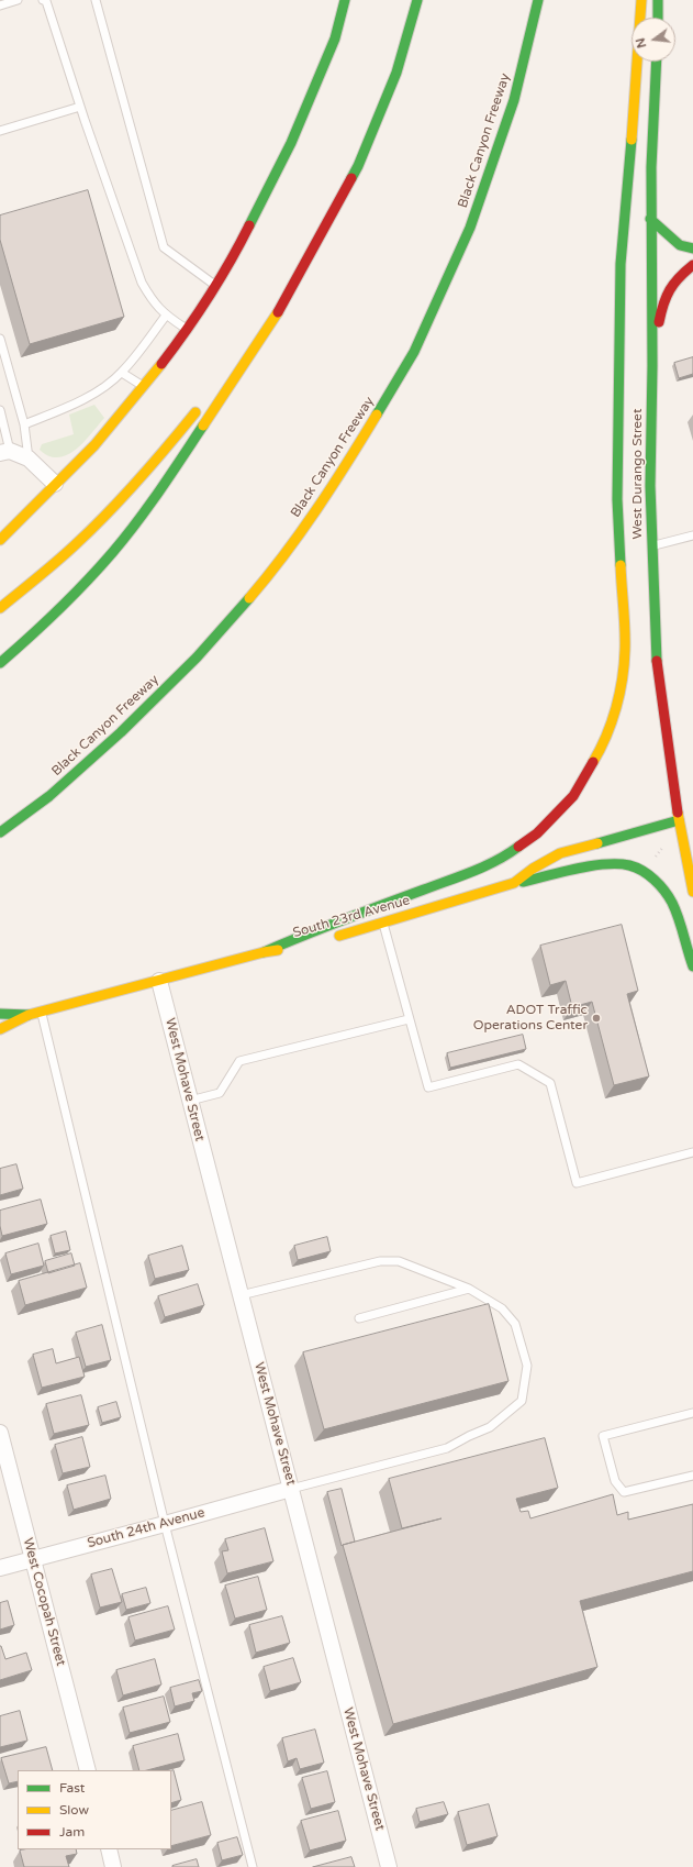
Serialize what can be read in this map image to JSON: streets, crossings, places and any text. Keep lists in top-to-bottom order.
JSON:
{
  "streets": {
    "main road": ["Black Canyon Freeway", "West Durango Street", "South 23rd Avenue"],
    "street": ["West Mohave Street", "South 24th Avenue", "West Cocopah Street"]
  },
  "crossings": [
    ["West Durango Street", "South 23rd Avenue"],
    ["South 23rd Avenue", "West Mohave Street"],
    ["West Mohave Street", "South 24th Avenue"],
    ["South 24th Avenue", "West Cocopah Street"]
  ],
  "places": ["ADOT Traffic Operations Center"],
  "legend": ["Fast", "Slow", "Jam"],
  "north": "left"
}
